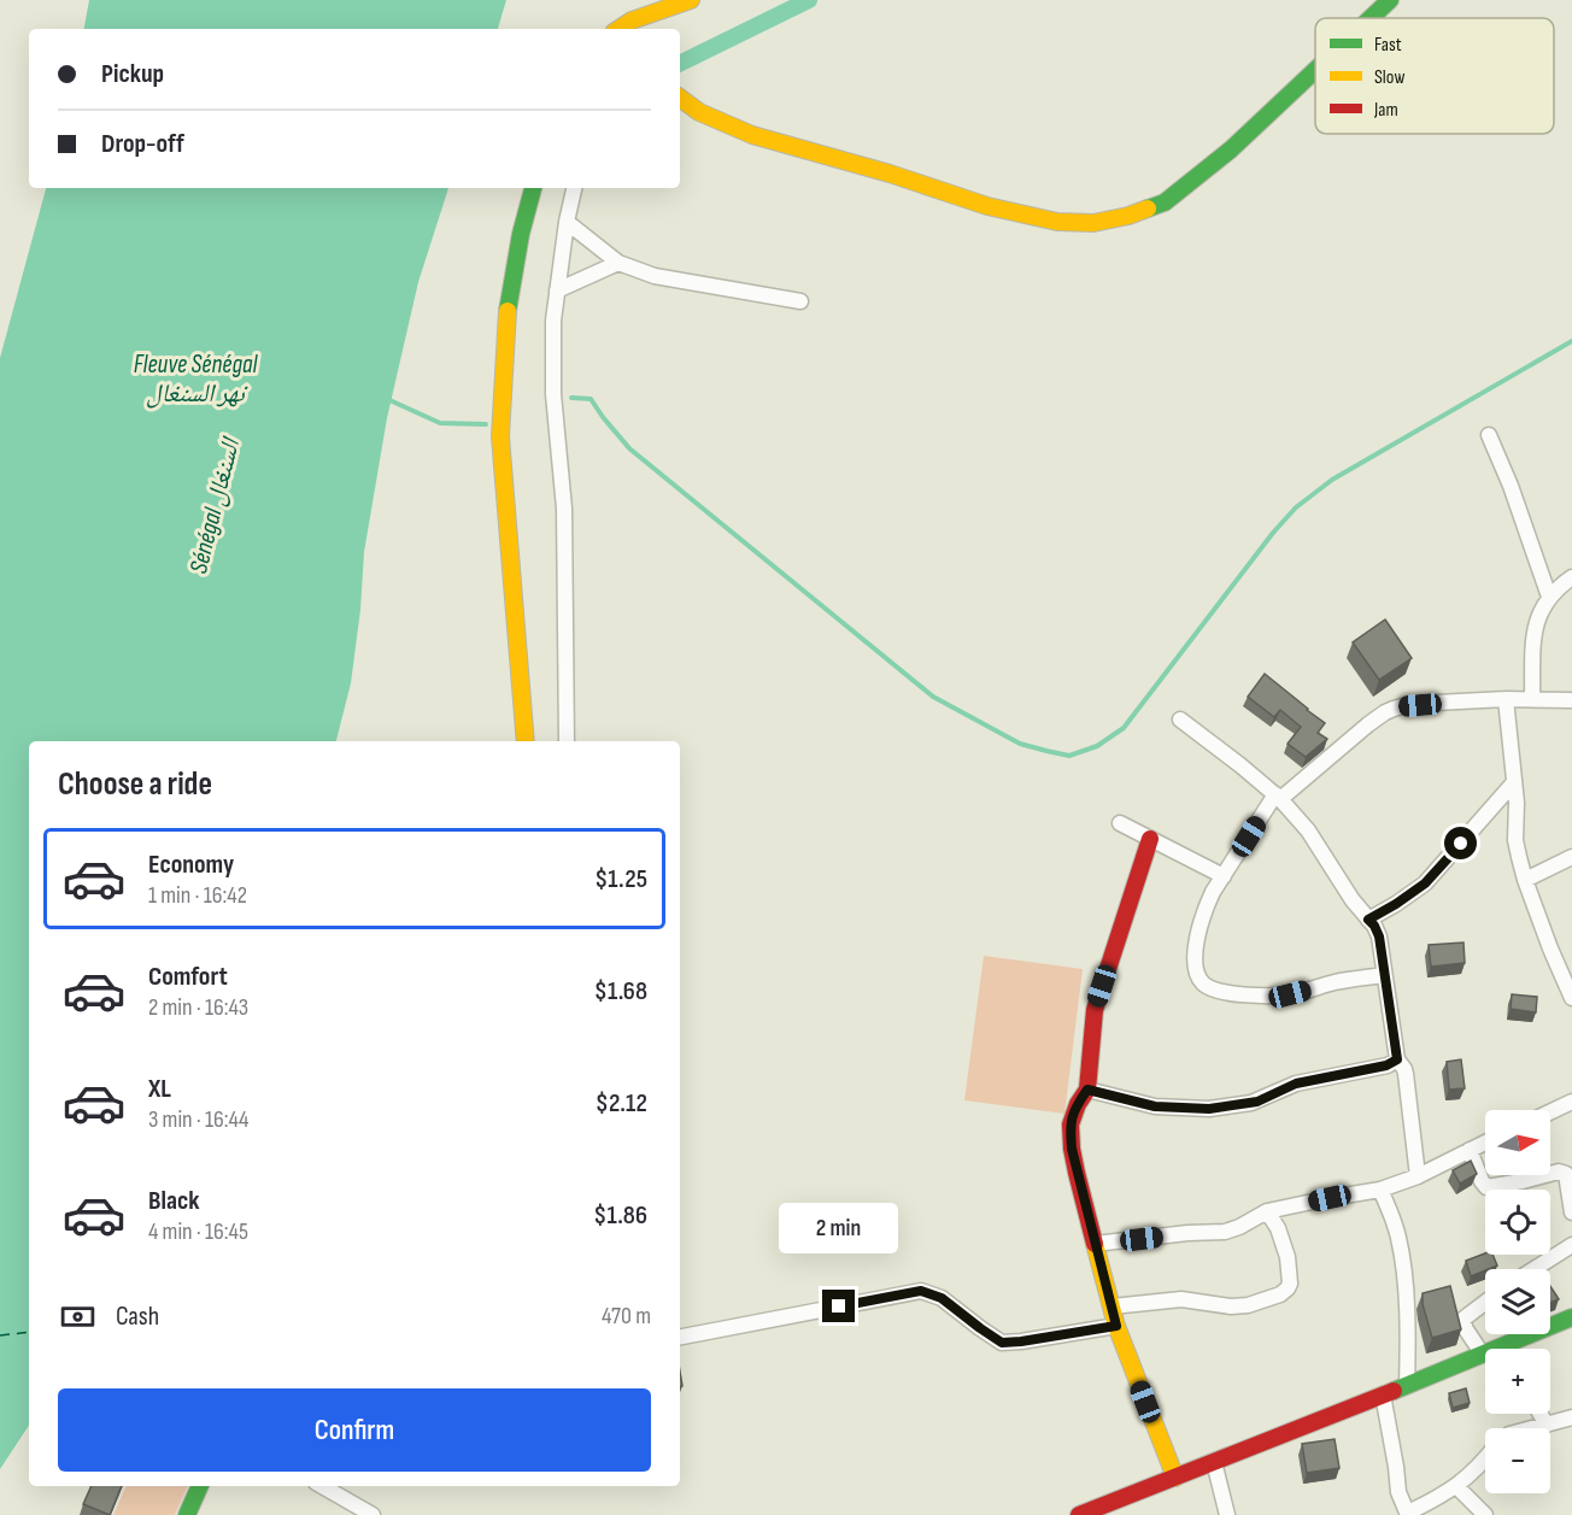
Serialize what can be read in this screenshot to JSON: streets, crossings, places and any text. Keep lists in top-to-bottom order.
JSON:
{
  "water": ["Fleuve Sénégal نهر السنغال", "Sénégal السنغال"],
  "legend": ["Fast", "Slow", "Jam"],
  "north": "right",
  "page": {
    "banner": ["Pickup", "Drop-off"],
    "heading": "Choose a ride",
    "list": [
      {
        "name": "Economy",
        "note": "1 min · 16:42",
        "value": "$1.25"
      },
      {
        "name": "Comfort",
        "note": "2 min · 16:43",
        "value": "$1.68"
      },
      {
        "name": "XL",
        "note": "3 min · 16:44",
        "value": "$2.12"
      },
      {
        "name": "Black",
        "note": "4 min · 16:45",
        "value": "$1.86"
      }
    ],
    "map_buttons": ["+", "−"],
    "bubble": "2 min",
    "pay": ["Cash", "470 m"],
    "buttons": "Confirm"
  }
}
